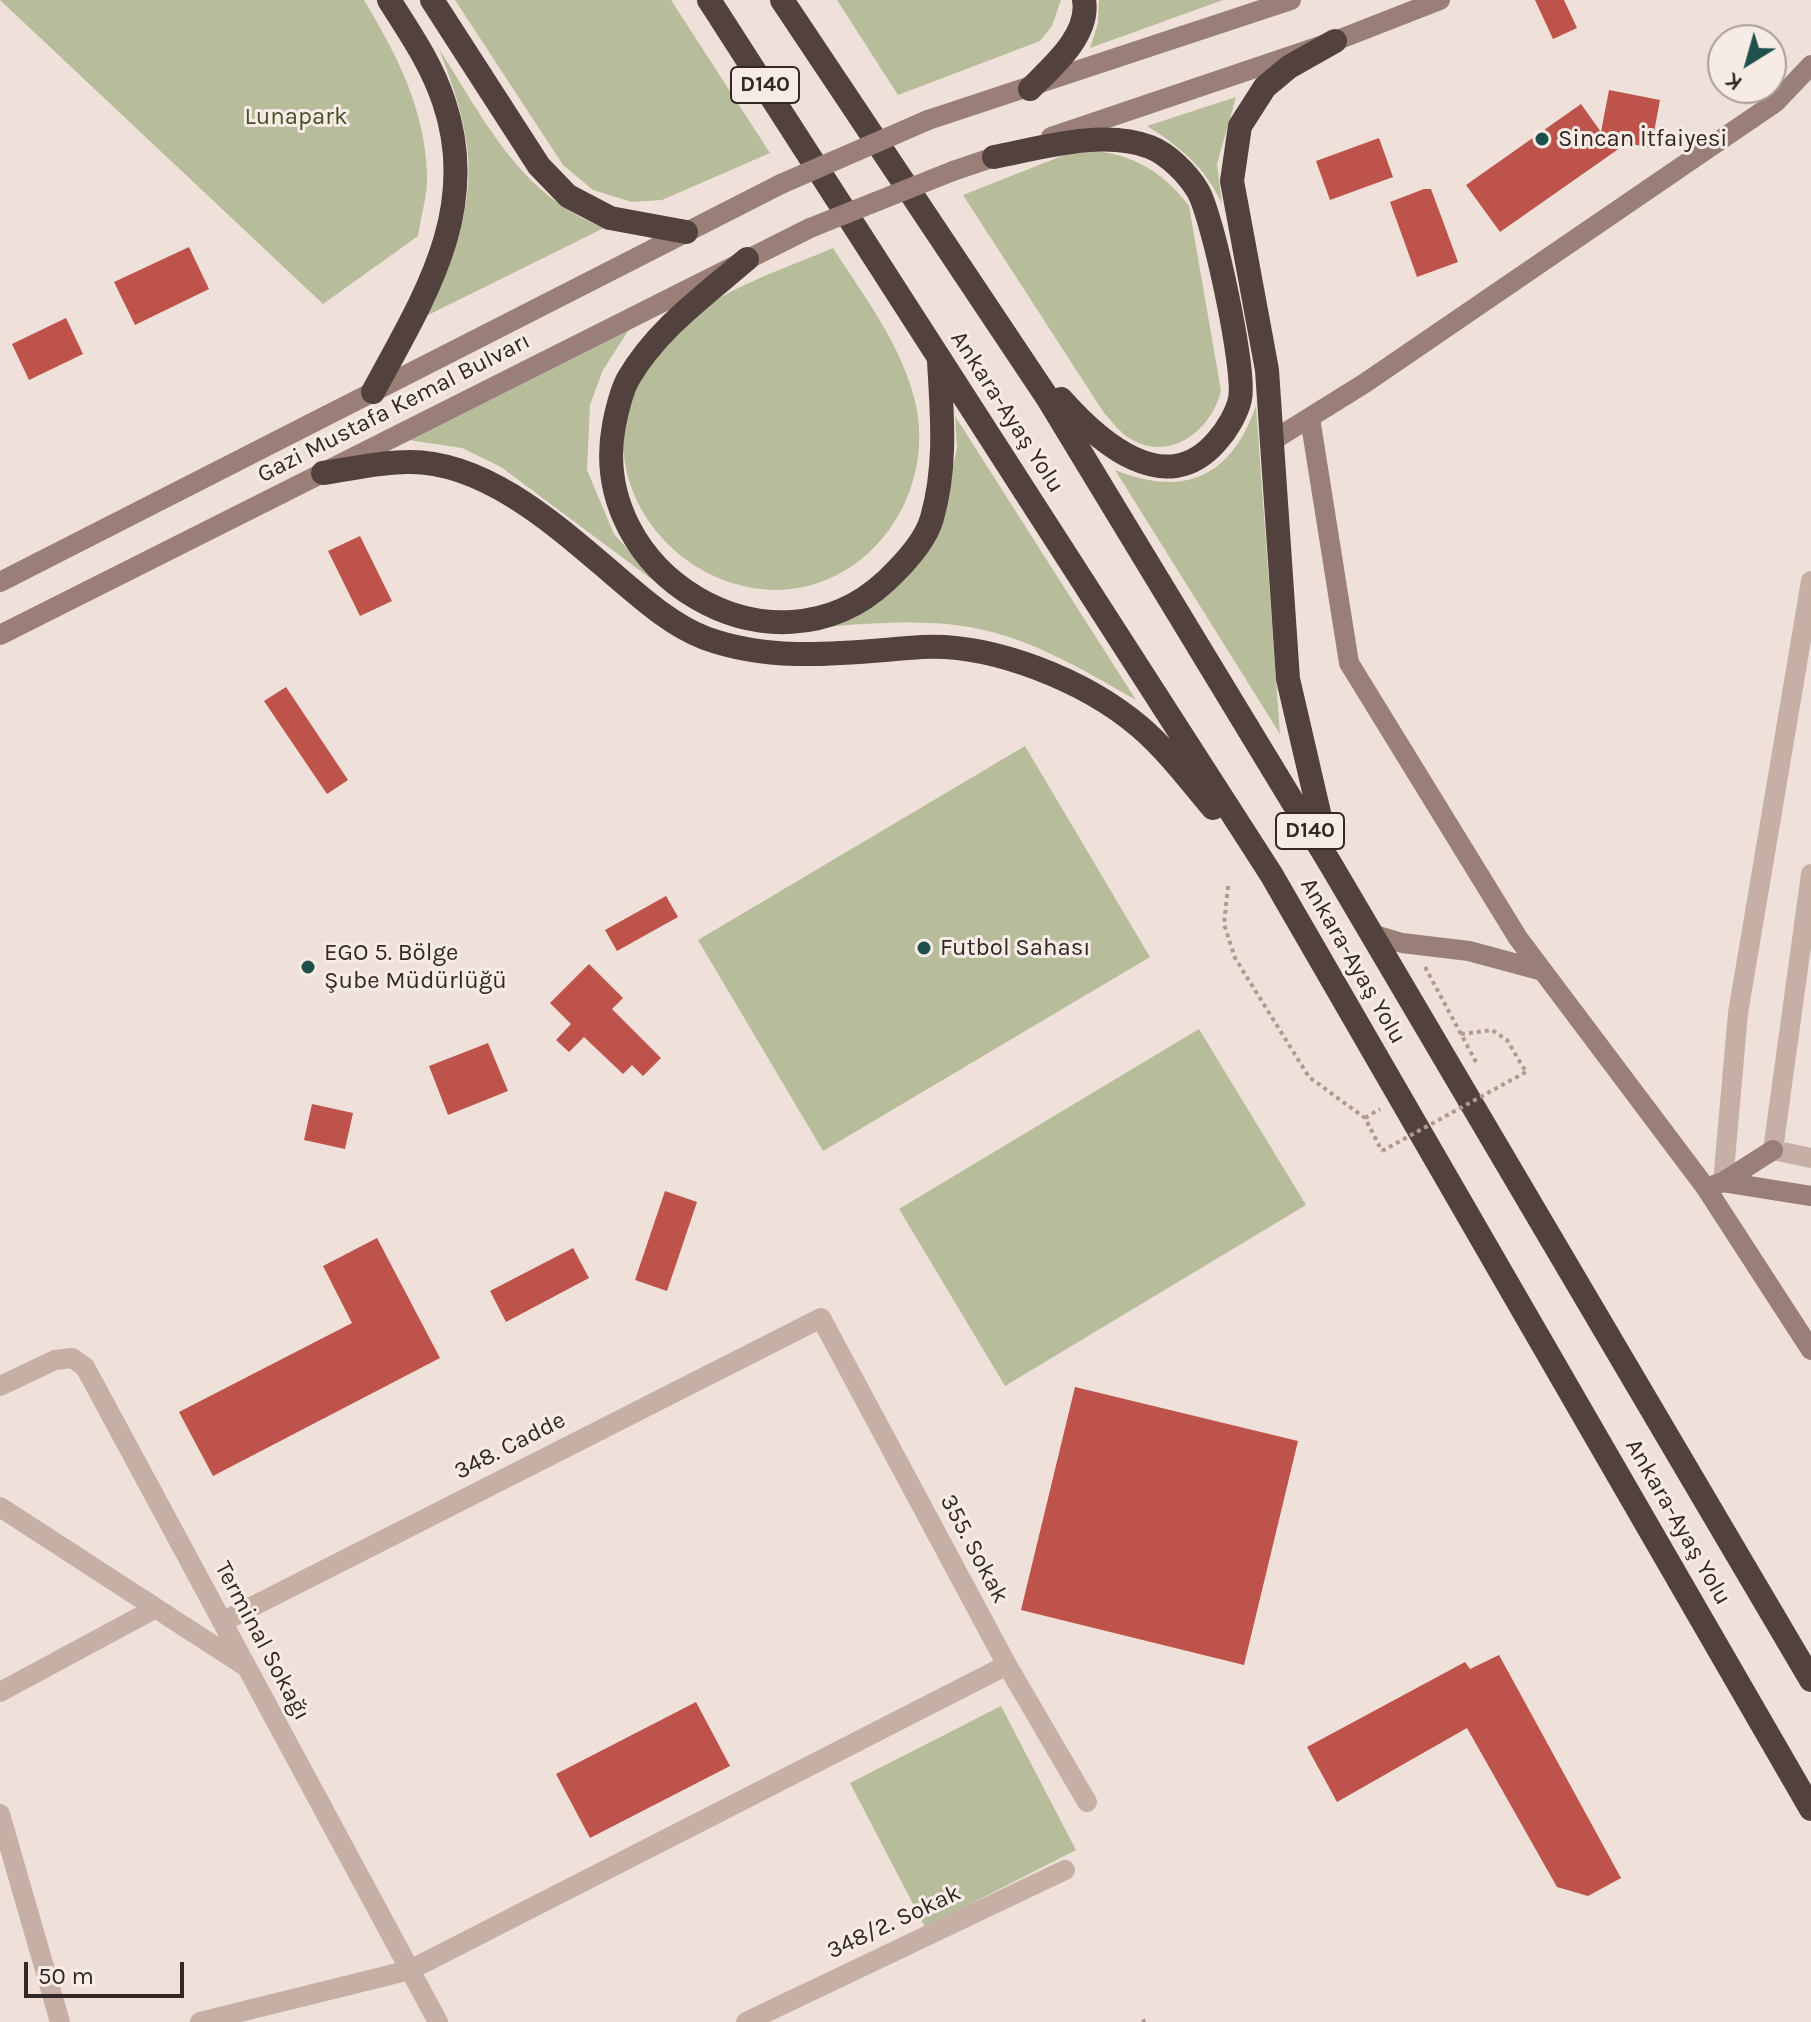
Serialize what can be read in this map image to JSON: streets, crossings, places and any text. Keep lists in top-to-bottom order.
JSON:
{
  "streets": {
    "highway": ["D140", "Ankara-Ayaş Yolu"],
    "main road": ["Gazi Mustafa Kemal Bulvarı"],
    "street": [
      "348. Cadde",
      "355. Sokak",
      "Terminal Sokağı",
      "348/2. Sokak"
    ]
  },
  "crossings": [
    ["348. Cadde", "355. Sokak"],
    ["348. Cadde", "Terminal Sokağı"]
  ],
  "parks": ["Lunapark"],
  "places": ["Sincan İtfaiyesi", "Futbol Sahası", "EGO 5. Bölge Şube Müdürlüğü"],
  "scale_bar": "50 m",
  "north": "bottom left"
}
